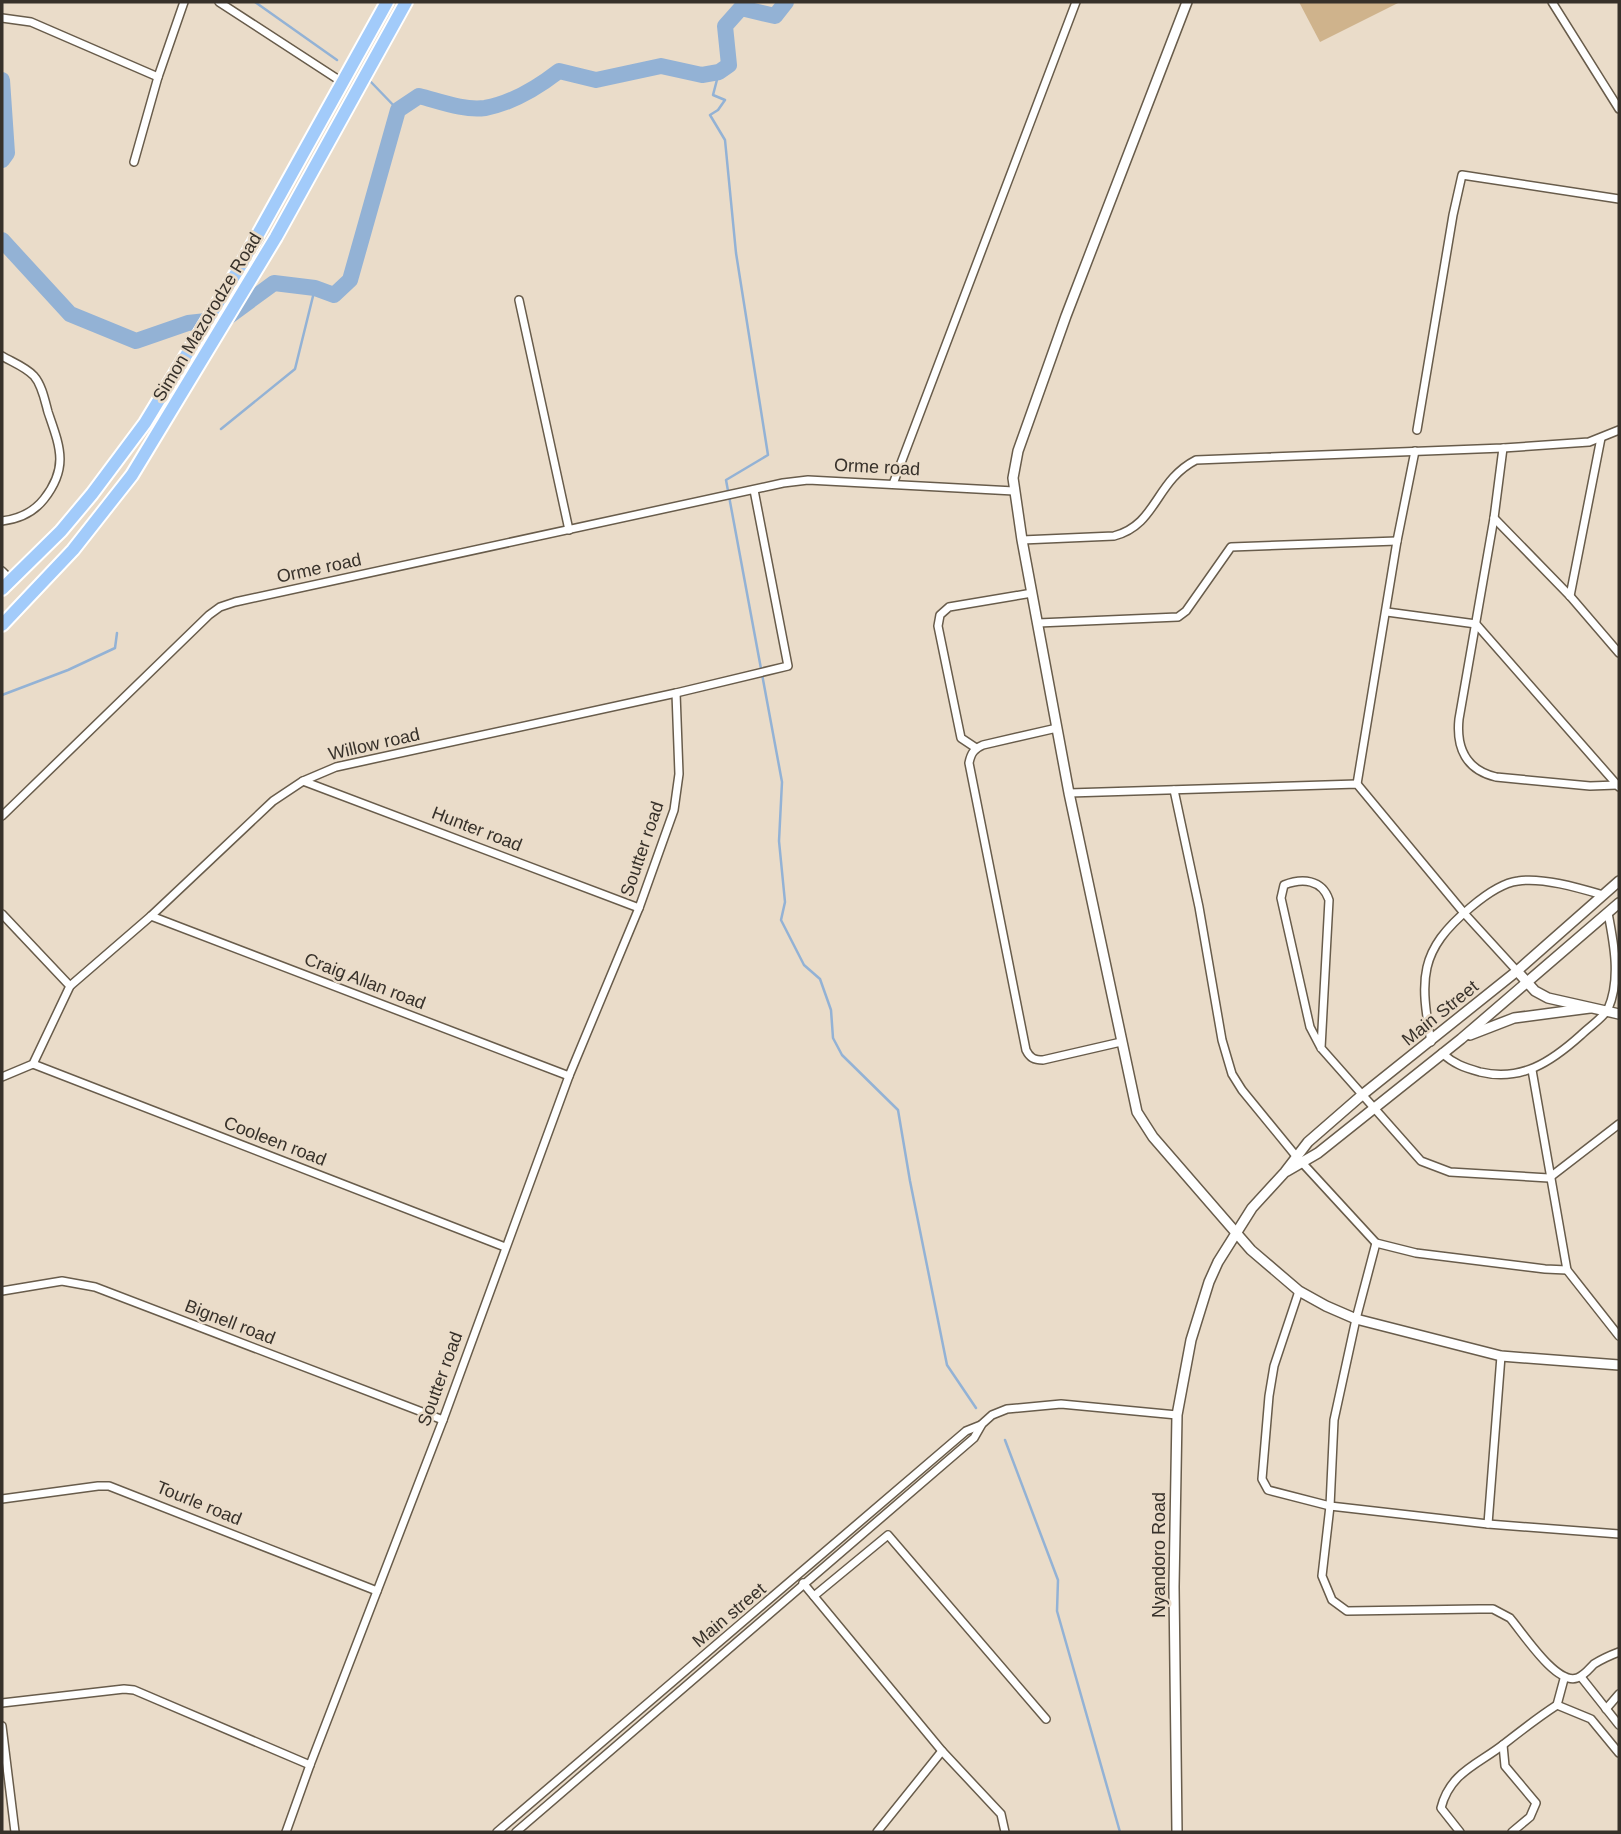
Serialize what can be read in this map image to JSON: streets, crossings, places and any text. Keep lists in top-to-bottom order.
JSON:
{
  "streets": {
    "highway": ["Simon Mazorodze Road"],
    "street": [
      "Orme road",
      "Willow road",
      "Hunter road",
      "Soutter road",
      "Craig Allan road",
      "Main Street",
      "Cooleen road",
      "Bignell road",
      "Tourle road",
      "Nyandoro Road",
      "Main street"
    ]
  },
  "crossings": [
    ["Orme road", "Willow road"],
    ["Willow road", "Hunter road"],
    ["Willow road", "Soutter road"],
    ["Willow road", "Craig Allan road"],
    ["Willow road", "Cooleen road"],
    ["Hunter road", "Soutter road"],
    ["Soutter road", "Craig Allan road"],
    ["Soutter road", "Cooleen road"],
    ["Soutter road", "Bignell road"],
    ["Soutter road", "Tourle road"],
    ["Main Street", "Nyandoro Road"],
    ["Nyandoro Road", "Main street"]
  ]
}
